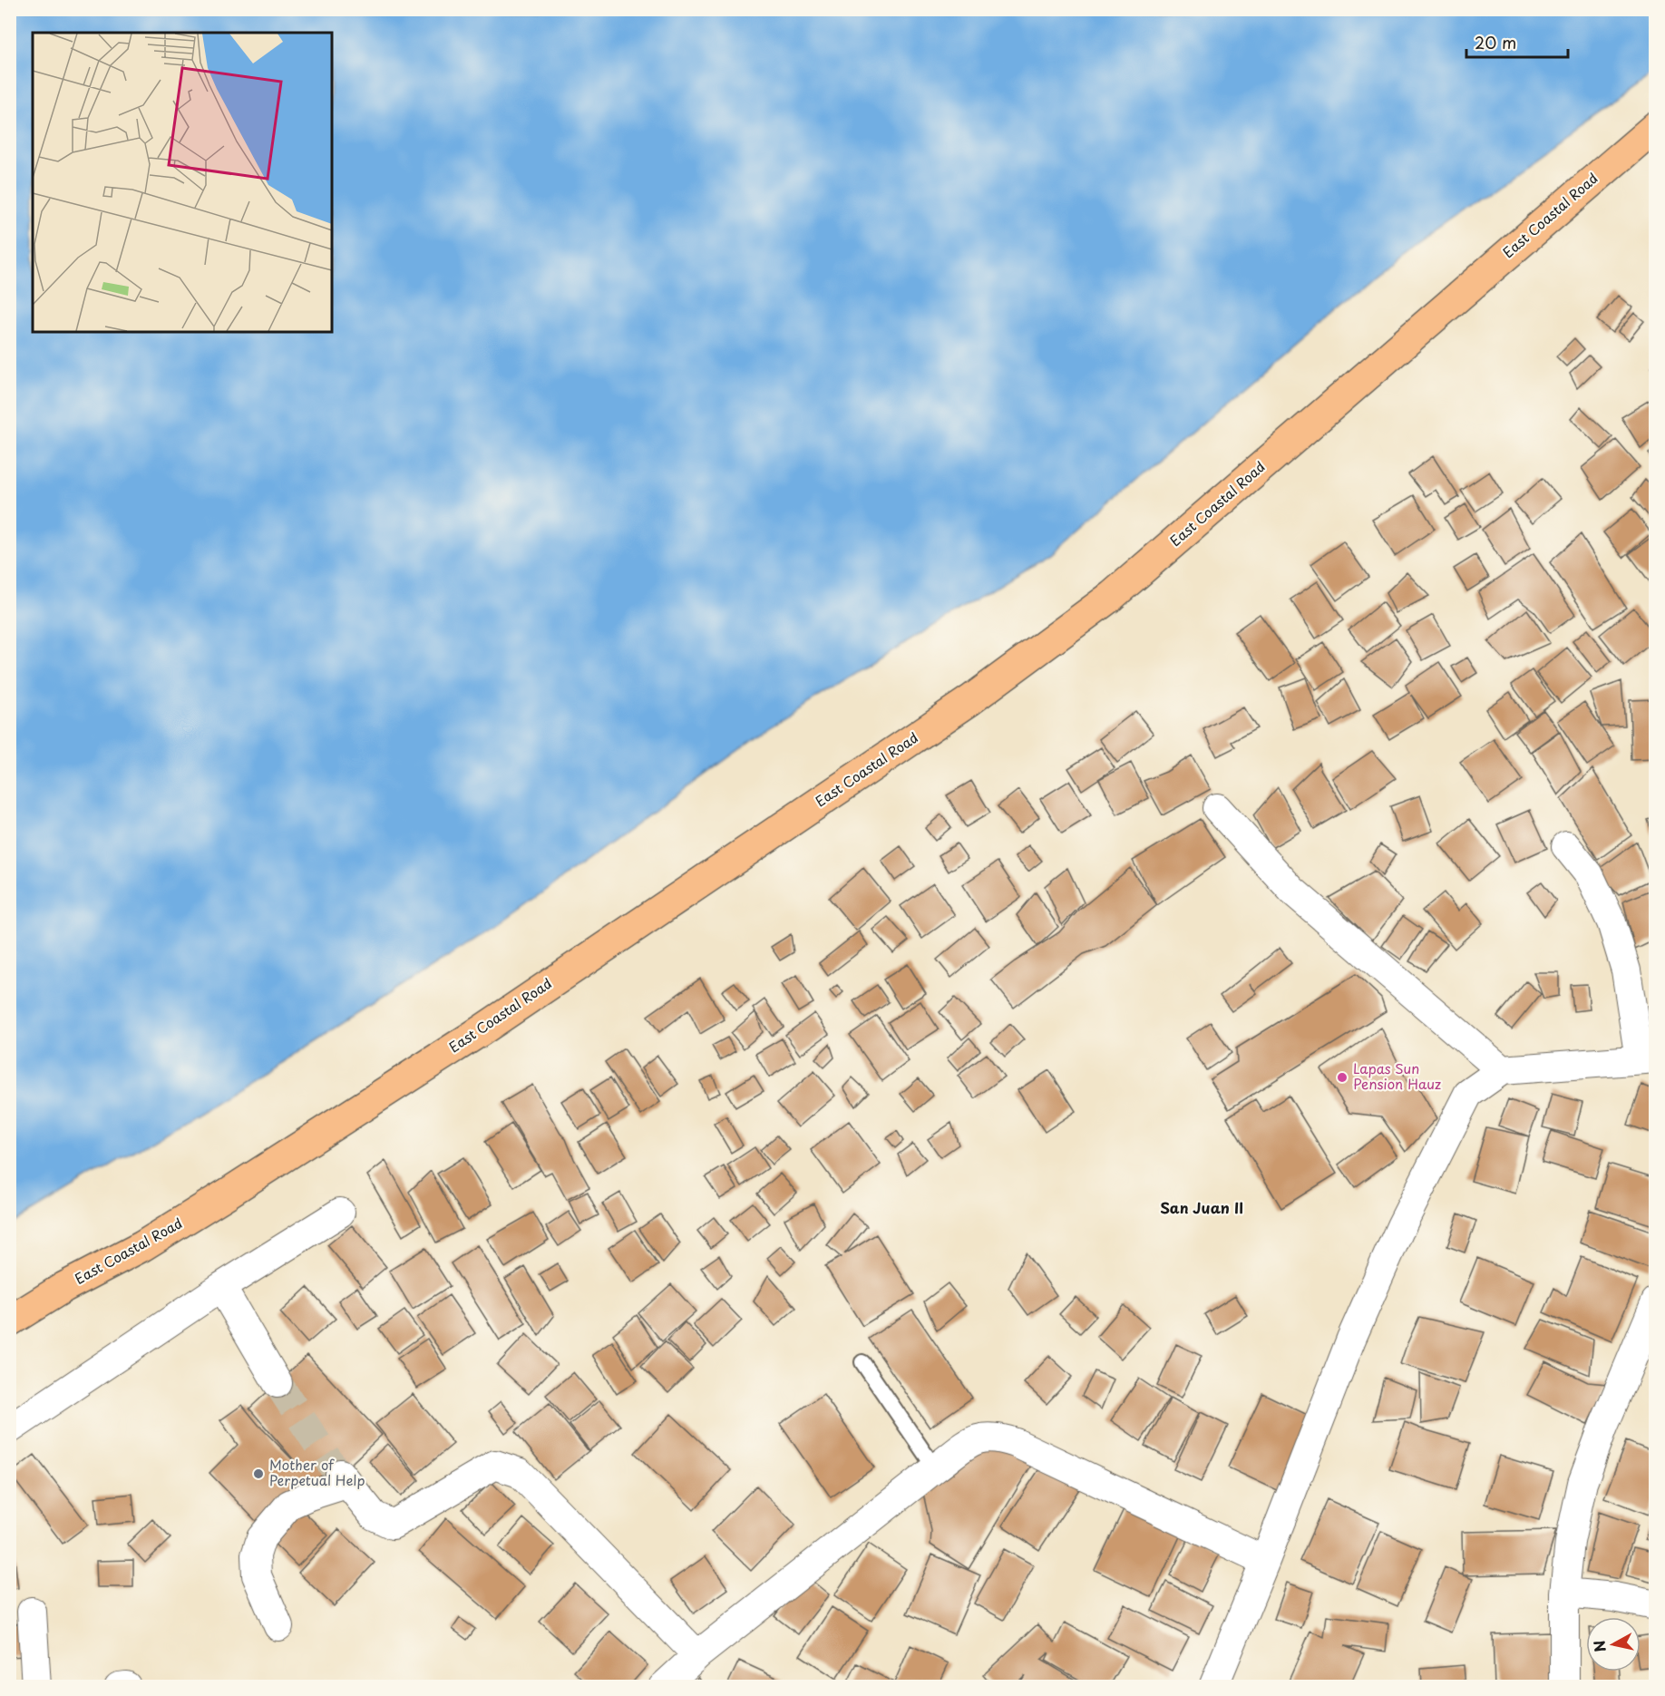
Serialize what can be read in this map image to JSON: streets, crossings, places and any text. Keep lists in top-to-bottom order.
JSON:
{
  "streets": {
    "main road": ["East Coastal Road"]
  },
  "districts": ["San Juan II"],
  "places": ["Lapas Sun Pension Hauz", "Mother of Perpetual Help"],
  "scale_bar": "20 m",
  "north": "left"
}
